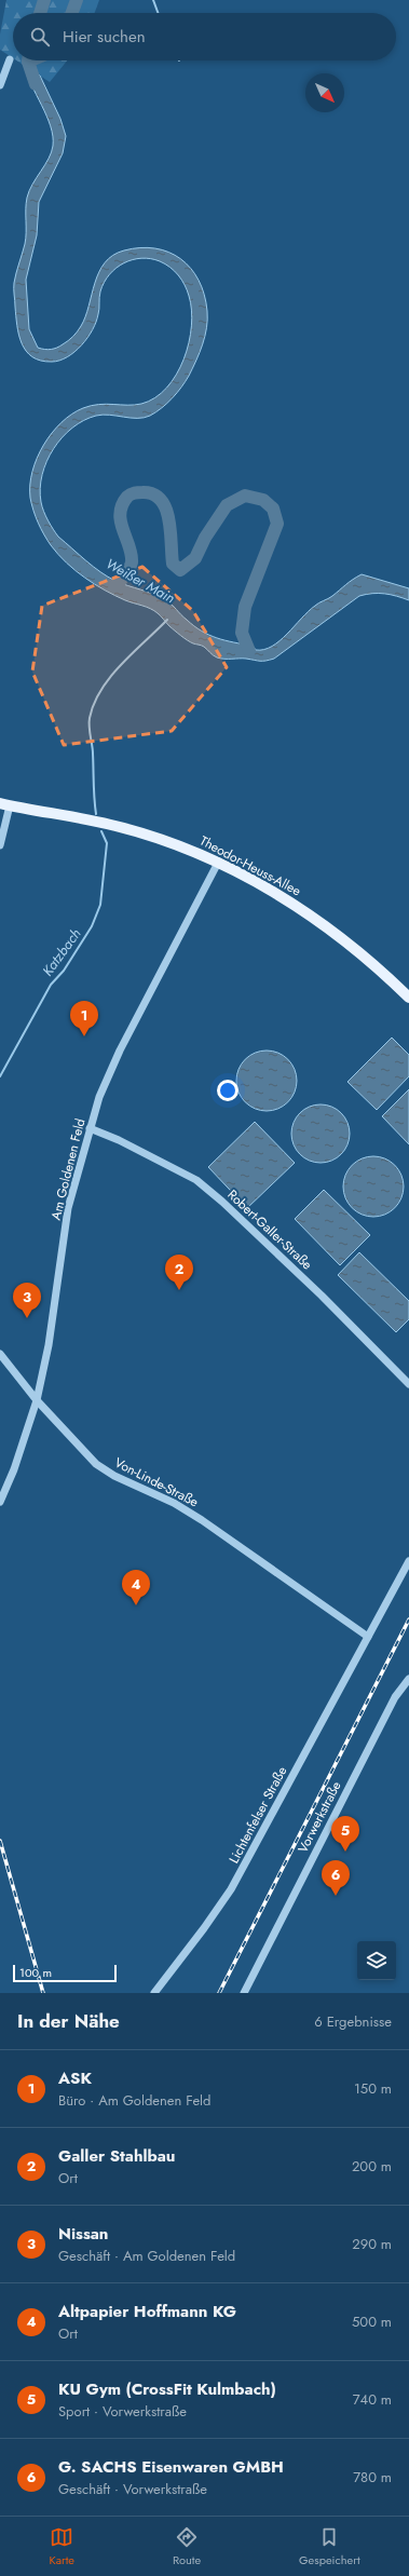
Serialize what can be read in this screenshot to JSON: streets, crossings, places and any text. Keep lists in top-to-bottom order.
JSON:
{
  "streets": {
    "main road": ["Theodor-Heuss-Allee"],
    "street": [
      "Am Goldenen Feld",
      "Robert-Galler-Straße",
      "Von-Linde-Straße",
      "Lichtenfelser Straße",
      "Vorwerkstraße"
    ]
  },
  "crossings": [
    ["Theodor-Heuss-Allee", "Am Goldenen Feld"],
    ["Am Goldenen Feld", "Robert-Galler-Straße"],
    ["Am Goldenen Feld", "Von-Linde-Straße"],
    ["Von-Linde-Straße", "Lichtenfelser Straße"]
  ],
  "water": ["Weißer Main", "Katzbach"],
  "scale_bar": "100 m",
  "north": "bottom right",
  "page": {
    "search": "Hier suchen",
    "pins": [
      "1",
      "2",
      "3",
      "4",
      "5",
      "6"
    ],
    "scale": "100 m",
    "heading": ["In der Nähe", "6 Ergebnisse"],
    "list": [
      {
        "mark": "1",
        "name": "ASK",
        "note": "Büro · Am Goldenen Feld",
        "value": "150 m"
      },
      {
        "mark": "2",
        "name": "Galler Stahlbau",
        "note": "Ort",
        "value": "200 m"
      },
      {
        "mark": "3",
        "name": "Nissan",
        "note": "Geschäft · Am Goldenen Feld",
        "value": "290 m"
      },
      {
        "mark": "4",
        "name": "Altpapier Hoffmann KG",
        "note": "Ort",
        "value": "500 m"
      },
      {
        "mark": "5",
        "name": "KU Gym (CrossFit Kulmbach)",
        "note": "Sport · Vorwerkstraße",
        "value": "740 m"
      },
      {
        "mark": "6",
        "name": "G. SACHS Eisenwaren GMBH",
        "note": "Geschäft · Vorwerkstraße",
        "value": "780 m"
      }
    ],
    "nav": ["Karte", "Route", "Gespeichert"]
  }
}
